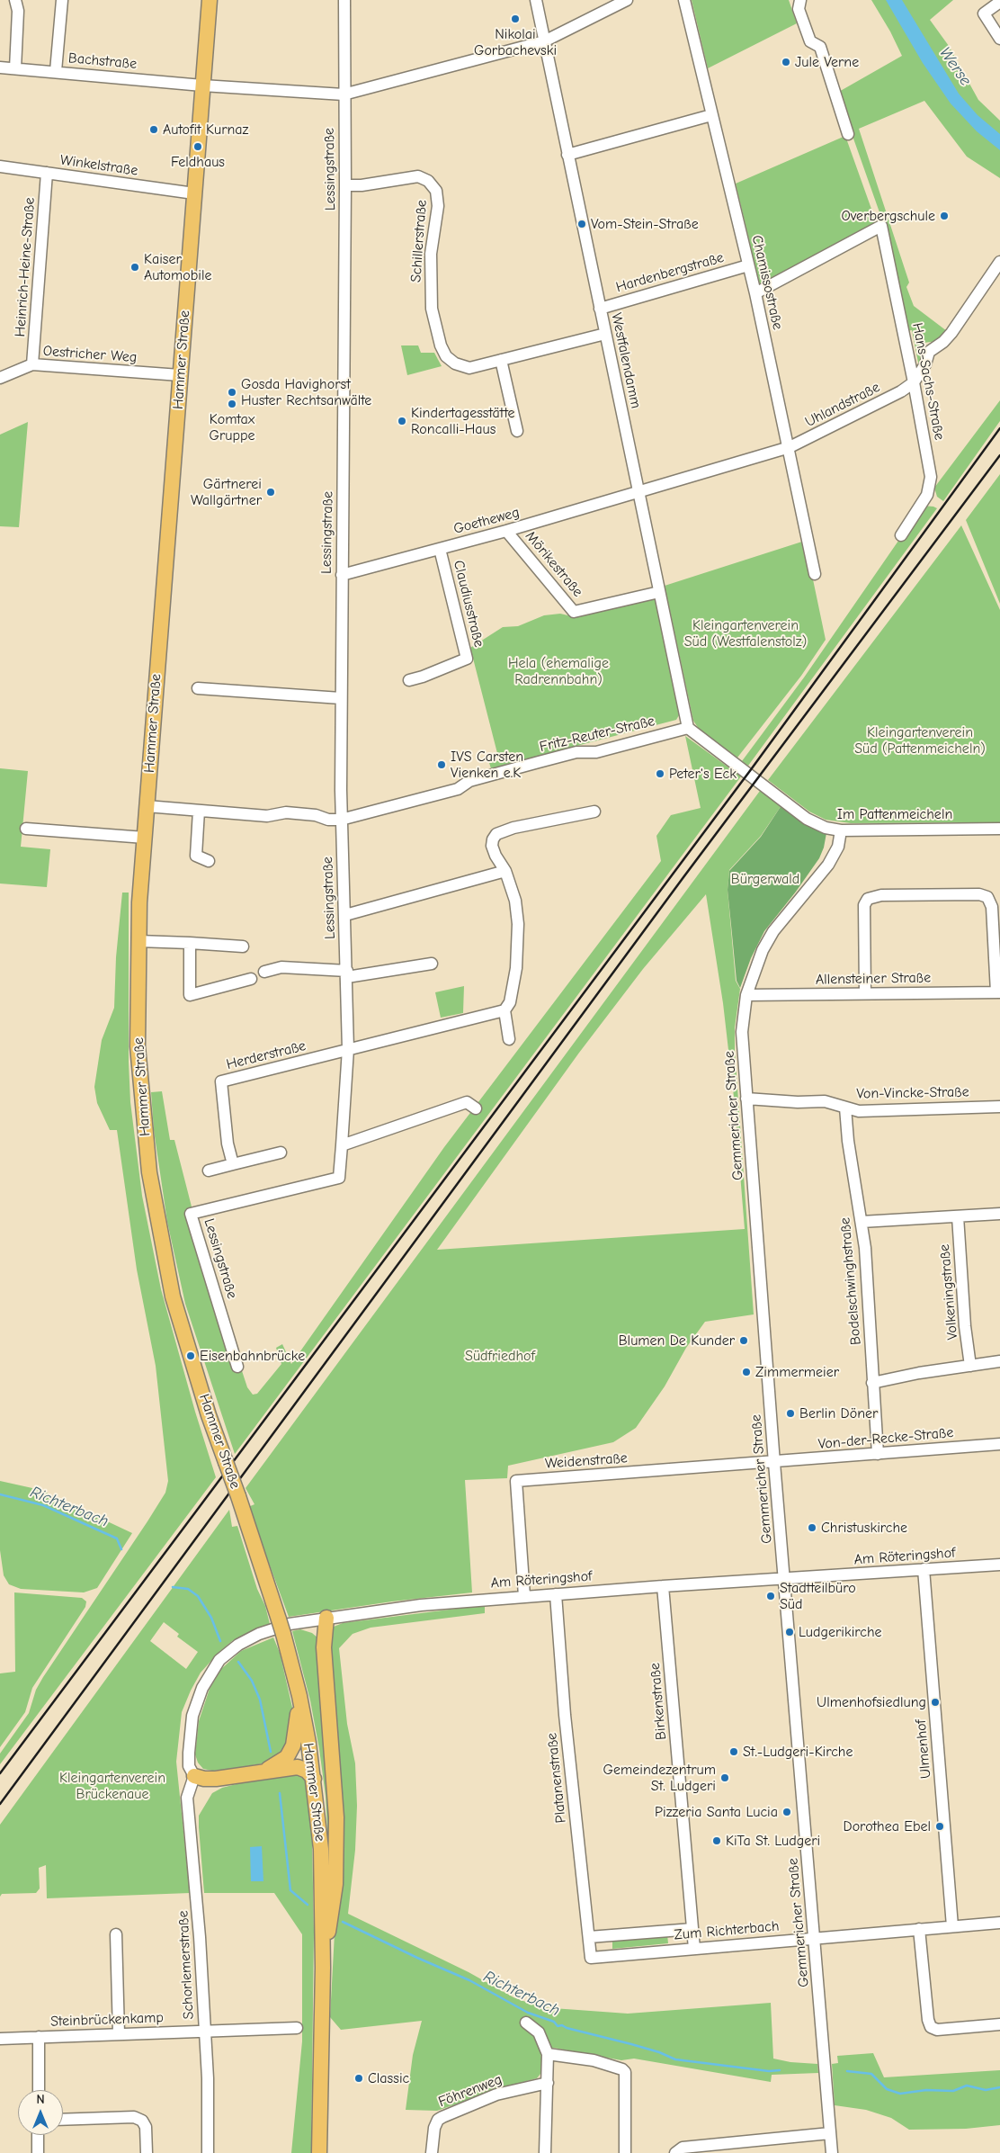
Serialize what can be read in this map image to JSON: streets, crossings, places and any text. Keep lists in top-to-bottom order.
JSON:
{
  "streets": {
    "main road": ["Hammer Straße"],
    "street": [
      "Bachstraße",
      "Winkelstraße",
      "Lessingstraße",
      "Schillerstraße",
      "Heinrich-Heine-Straße",
      "Hardenbergstraße",
      "Chamissostraße",
      "Oestricher Weg",
      "Westfalendamm",
      "Hans-Sachs-Straße",
      "Uhlandstraße",
      "Goetheweg",
      "Mörikestraße",
      "Claudiusstraße",
      "Fritz-Reuter-Straße",
      "Im Pattenmeicheln",
      "Allensteiner Straße",
      "Herderstraße",
      "Von-Vincke-Straße",
      "Gemmericher Straße",
      "Bodelschwinghstraße",
      "Volkeningstraße",
      "Von-der-Recke-Straße",
      "Weidenstraße",
      "Am Röteringshof",
      "Birkenstraße",
      "Ulmenhof",
      "Platanenstraße",
      "Zum Richterbach",
      "Schorlemerstraße",
      "Steinbrückenkamp",
      "Föhrenweg"
    ]
  },
  "crossings": [
    ["Bachstraße", "Lessingstraße"],
    ["Bachstraße", "Hammer Straße"],
    ["Bachstraße", "Westfalendamm"],
    ["Winkelstraße", "Heinrich-Heine-Straße"],
    ["Winkelstraße", "Hammer Straße"],
    ["Lessingstraße", "Schillerstraße"],
    ["Lessingstraße", "Goetheweg"],
    ["Lessingstraße", "Fritz-Reuter-Straße"],
    ["Lessingstraße", "Herderstraße"],
    ["Schillerstraße", "Westfalendamm"],
    ["Heinrich-Heine-Straße", "Oestricher Weg"],
    ["Hardenbergstraße", "Chamissostraße"],
    ["Hardenbergstraße", "Westfalendamm"],
    ["Chamissostraße", "Hans-Sachs-Straße"],
    ["Chamissostraße", "Uhlandstraße"],
    ["Oestricher Weg", "Hammer Straße"],
    ["Hammer Straße", "Fritz-Reuter-Straße"],
    ["Westfalendamm", "Uhlandstraße"],
    ["Westfalendamm", "Goetheweg"],
    ["Westfalendamm", "Mörikestraße"],
    ["Westfalendamm", "Fritz-Reuter-Straße"],
    ["Westfalendamm", "Im Pattenmeicheln"],
    ["Hans-Sachs-Straße", "Uhlandstraße"],
    ["Uhlandstraße", "Goetheweg"],
    ["Goetheweg", "Mörikestraße"],
    ["Goetheweg", "Claudiusstraße"],
    ["Fritz-Reuter-Straße", "Im Pattenmeicheln"],
    ["Im Pattenmeicheln", "Gemmericher Straße"],
    ["Allensteiner Straße", "Gemmericher Straße"],
    ["Von-Vincke-Straße", "Gemmericher Straße"],
    ["Von-Vincke-Straße", "Bodelschwinghstraße"],
    ["Gemmericher Straße", "Von-der-Recke-Straße"],
    ["Gemmericher Straße", "Weidenstraße"],
    ["Gemmericher Straße", "Am Röteringshof"],
    ["Gemmericher Straße", "Zum Richterbach"],
    ["Bodelschwinghstraße", "Von-der-Recke-Straße"],
    ["Von-der-Recke-Straße", "Weidenstraße"],
    ["Weidenstraße", "Am Röteringshof"],
    ["Am Röteringshof", "Birkenstraße"],
    ["Am Röteringshof", "Ulmenhof"],
    ["Am Röteringshof", "Platanenstraße"],
    ["Am Röteringshof", "Schorlemerstraße"],
    ["Birkenstraße", "Zum Richterbach"],
    ["Ulmenhof", "Zum Richterbach"],
    ["Platanenstraße", "Zum Richterbach"],
    ["Schorlemerstraße", "Steinbrückenkamp"]
  ],
  "water": ["Werse", "Richterbach"],
  "parks": [
    "Kleingartenverein Süd (Westfalenstolz)",
    "Hela (ehemalige Radrennbahn)",
    "Kleingartenverein Süd (Pattenmeicheln)",
    "Bürgerwald",
    "Südfriedhof",
    "Kleingartenverein Brückenaue"
  ],
  "places": [
    "Nikolai Gorbachevski",
    "Jule Verne",
    "Autofit Kurnaz",
    "Feldhaus",
    "Overbergschule",
    "Vom-Stein-Straße",
    "Kaiser Automobile",
    "Gosda Havighorst Huster Rechtsanwälte",
    "Komtax Gruppe",
    "Kindertagesstätte Roncalli-Haus",
    "Gärtnerei Wallgärtner",
    "IVS Carsten Vienken e.K",
    "Peter's Eck",
    "Blumen De Kunder",
    "Eisenbahnbrücke",
    "Zimmermeier",
    "Berlin Döner",
    "Christuskirche",
    "Stadtteilbüro Süd",
    "Ludgerikirche",
    "Ulmenhofsiedlung",
    "St.-Ludgeri-Kirche",
    "Gemeindezentrum St. Ludgeri",
    "Pizzeria Santa Lucia",
    "Dorothea Ebel",
    "KiTa St. Ludgeri",
    "Classic"
  ],
  "north": "top"
}
